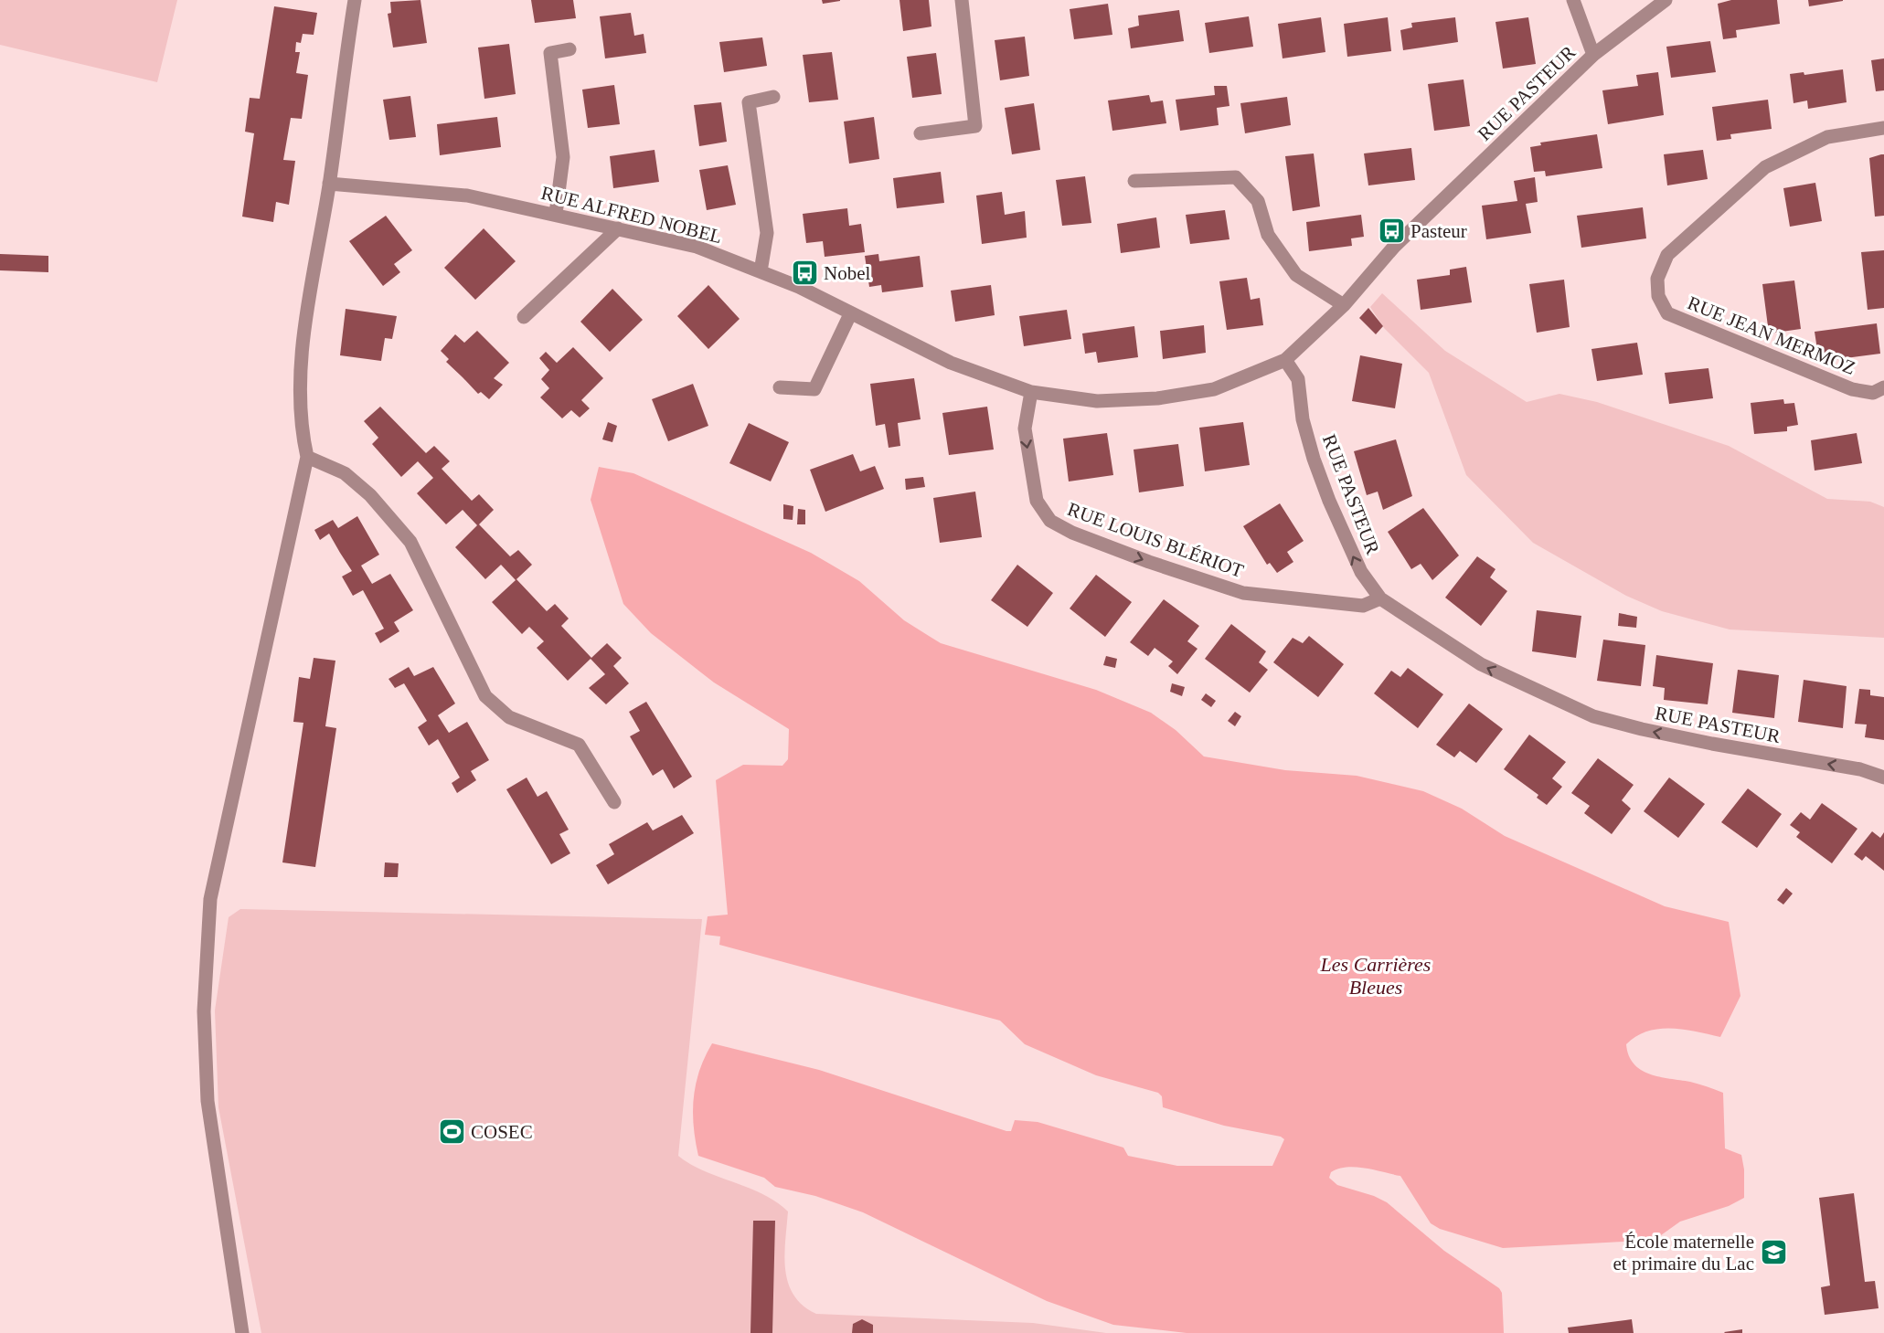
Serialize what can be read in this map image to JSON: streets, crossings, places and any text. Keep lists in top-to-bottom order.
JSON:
{
  "streets": {
    "street": [
      "RUE PASTEUR",
      "RUE ALFRED NOBEL",
      "RUE JEAN MERMOZ",
      "RUE LOUIS BLÉRIOT"
    ]
  },
  "crossings": [
    ["RUE PASTEUR", "RUE ALFRED NOBEL"],
    ["RUE PASTEUR", "RUE LOUIS BLÉRIOT"],
    ["RUE ALFRED NOBEL", "RUE LOUIS BLÉRIOT"]
  ],
  "one_way": ["RUE PASTEUR", "RUE LOUIS BLÉRIOT"],
  "water": ["Les Carrières Bleues"],
  "places": {
    "bus stop": ["Pasteur", "Nobel"],
    "sports": ["COSEC"],
    "school or university": ["École maternelle et primaire du Lac"]
  }
}
